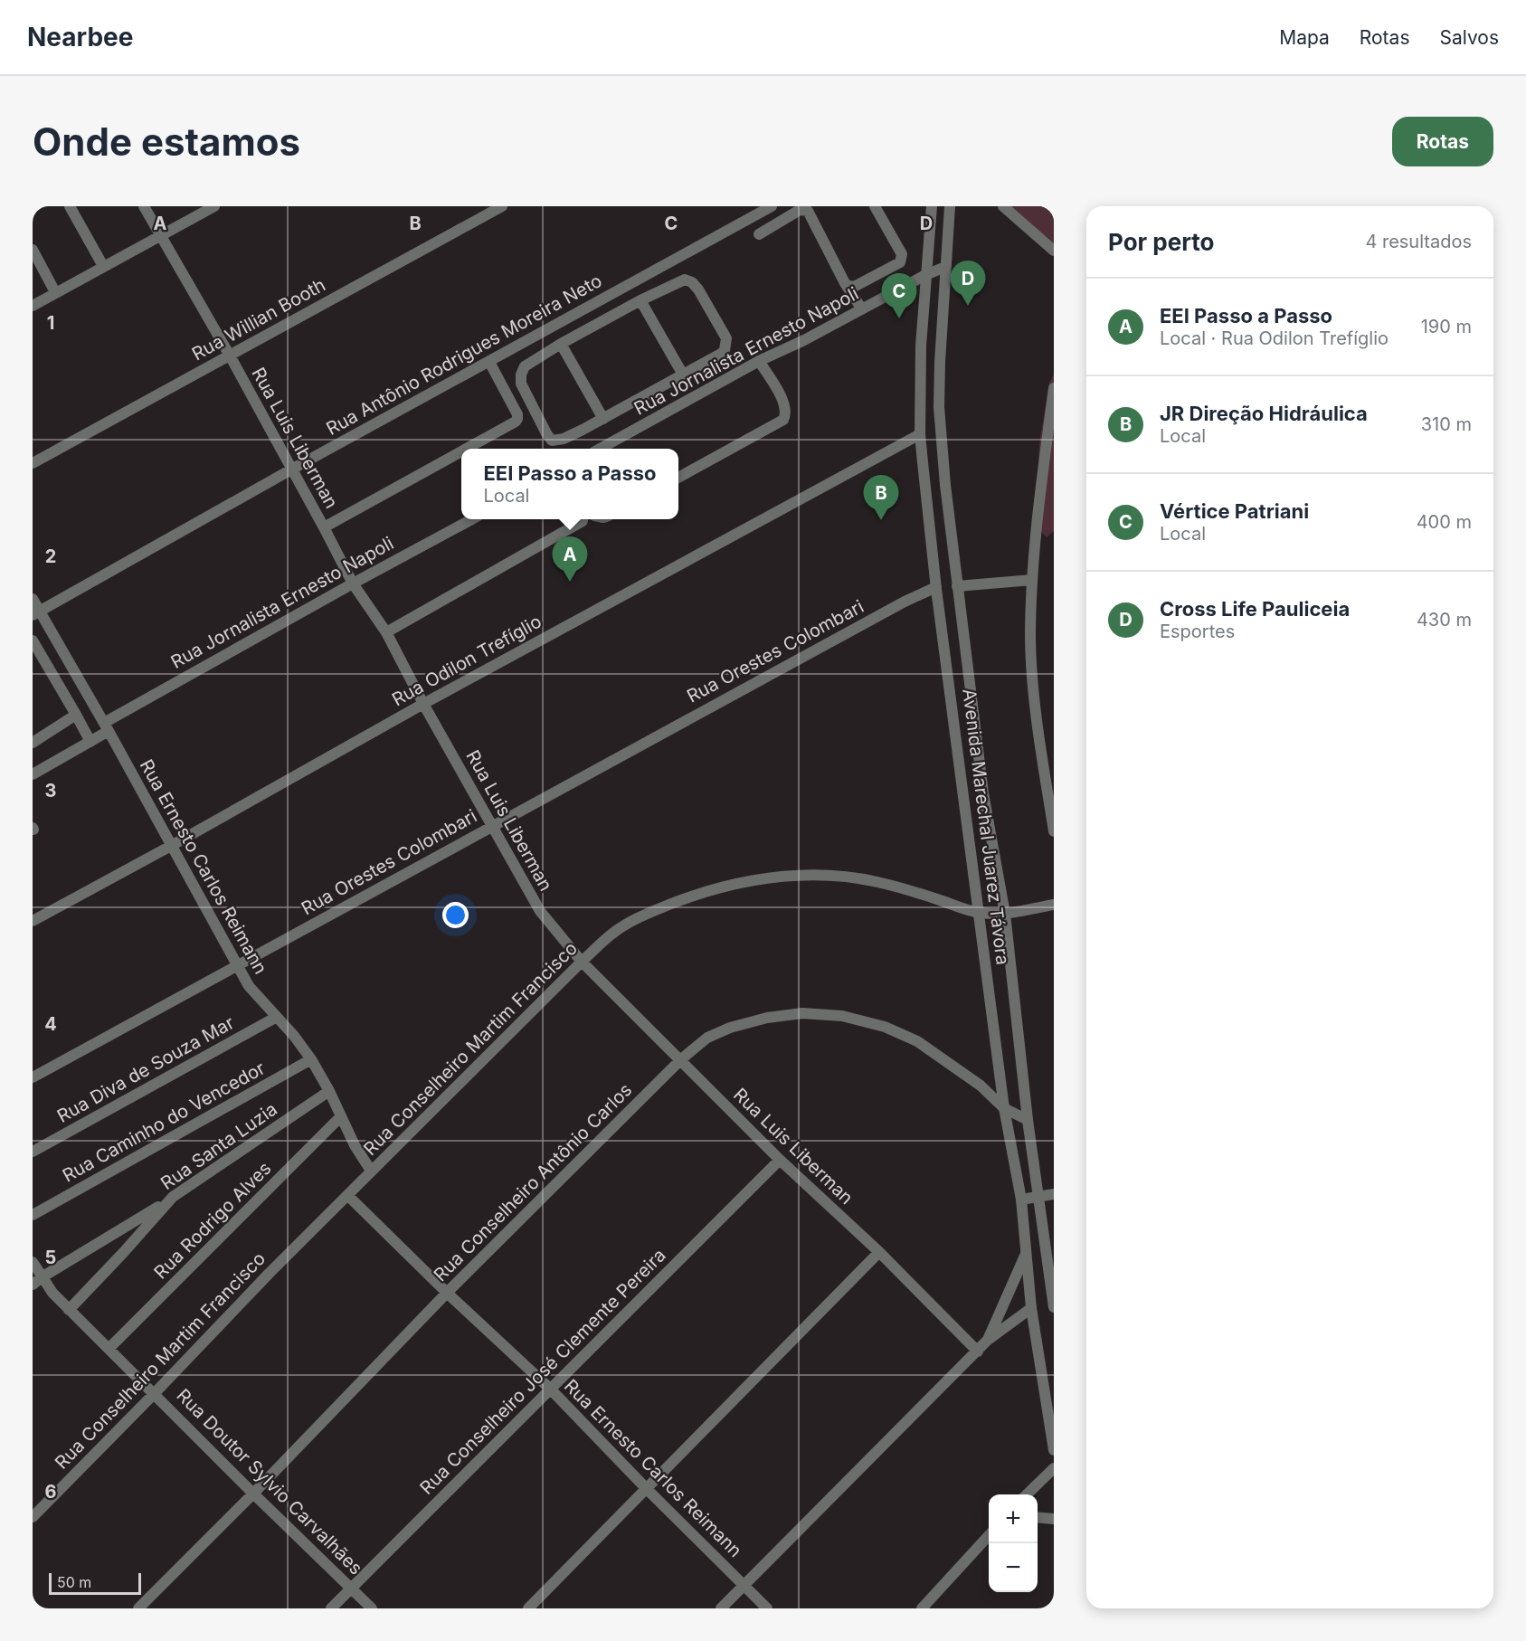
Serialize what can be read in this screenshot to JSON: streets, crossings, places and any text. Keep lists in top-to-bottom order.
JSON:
{
  "streets": {
    "street": [
      "Rua Willian Booth",
      "Rua Jornalista Ernesto Napoli",
      "Rua Antônio Rodrigues Moreira Neto",
      "Rua Luis Liberman",
      "Rua Orestes Colombari",
      "Rua Odilon Trefíglio",
      "Avenida Marechal Juarez Távora",
      "Rua Ernesto Carlos Reimann",
      "Rua Conselheiro Martim Francisco",
      "Rua Diva de Souza Mar",
      "Rua Caminho do Vencedor",
      "Rua Santa Luzia",
      "Rua Conselheiro Antônio Carlos",
      "Rua Rodrigo Alves",
      "Rua Conselheiro José Clemente Pereira",
      "Rua Doutor Sylvio Carvalhães"
    ]
  },
  "crossings": [
    ["Rua Willian Booth", "Rua Luis Liberman"],
    ["Rua Jornalista Ernesto Napoli", "Rua Luis Liberman"],
    ["Rua Jornalista Ernesto Napoli", "Avenida Marechal Juarez Távora"],
    ["Rua Jornalista Ernesto Napoli", "Rua Ernesto Carlos Reimann"],
    ["Rua Antônio Rodrigues Moreira Neto", "Rua Luis Liberman"],
    ["Rua Antônio Rodrigues Moreira Neto", "Rua Ernesto Carlos Reimann"],
    ["Rua Luis Liberman", "Rua Orestes Colombari"],
    ["Rua Luis Liberman", "Rua Odilon Trefíglio"],
    ["Rua Luis Liberman", "Rua Conselheiro Martim Francisco"],
    ["Rua Luis Liberman", "Rua Conselheiro Antônio Carlos"],
    ["Rua Luis Liberman", "Rua Conselheiro José Clemente Pereira"],
    ["Rua Orestes Colombari", "Avenida Marechal Juarez Távora"],
    ["Rua Orestes Colombari", "Rua Ernesto Carlos Reimann"],
    ["Rua Odilon Trefíglio", "Avenida Marechal Juarez Távora"],
    ["Rua Odilon Trefíglio", "Rua Ernesto Carlos Reimann"],
    ["Avenida Marechal Juarez Távora", "Rua Conselheiro Martim Francisco"],
    ["Avenida Marechal Juarez Távora", "Rua Conselheiro Antônio Carlos"],
    ["Rua Ernesto Carlos Reimann", "Rua Conselheiro Martim Francisco"],
    ["Rua Ernesto Carlos Reimann", "Rua Diva de Souza Mar"],
    ["Rua Ernesto Carlos Reimann", "Rua Caminho do Vencedor"],
    ["Rua Ernesto Carlos Reimann", "Rua Santa Luzia"],
    ["Rua Ernesto Carlos Reimann", "Rua Conselheiro Antônio Carlos"],
    ["Rua Ernesto Carlos Reimann", "Rua Rodrigo Alves"],
    ["Rua Ernesto Carlos Reimann", "Rua Conselheiro José Clemente Pereira"],
    ["Rua Conselheiro Martim Francisco", "Rua Doutor Sylvio Carvalhães"],
    ["Rua Santa Luzia", "Rua Doutor Sylvio Carvalhães"],
    ["Rua Conselheiro Antônio Carlos", "Rua Doutor Sylvio Carvalhães"],
    ["Rua Rodrigo Alves", "Rua Doutor Sylvio Carvalhães"],
    ["Rua Conselheiro José Clemente Pereira", "Rua Doutor Sylvio Carvalhães"]
  ],
  "scale_bar": "50 m",
  "page": {
    "header": "Nearbee",
    "nav": ["Mapa", "Rotas", "Salvos"],
    "buttons": "Rotas",
    "title": "Onde estamos",
    "heading": ["Por perto", "4 resultados"],
    "pins": [
      "D",
      "C",
      "B",
      "A"
    ],
    "list": [
      {
        "mark": "A",
        "name": "EEI Passo a Passo",
        "note": "Local · Rua Odilon Trefíglio",
        "value": "190 m"
      },
      {
        "mark": "B",
        "name": "JR Direção Hidráulica",
        "note": "Local",
        "value": "310 m"
      },
      {
        "mark": "C",
        "name": "Vértice Patriani",
        "note": "Local",
        "value": "400 m"
      },
      {
        "mark": "D",
        "name": "Cross Life Pauliceia",
        "note": "Esportes",
        "value": "430 m"
      }
    ],
    "popup": ["EEI Passo a Passo", "Local"],
    "map_buttons": ["+", "−"],
    "scale": "50 m"
  },
  "grid": {
    "columns": [
      "A",
      "B",
      "C",
      "D"
    ],
    "rows": [
      "1",
      "2",
      "3",
      "4",
      "5",
      "6"
    ]
  }
}
